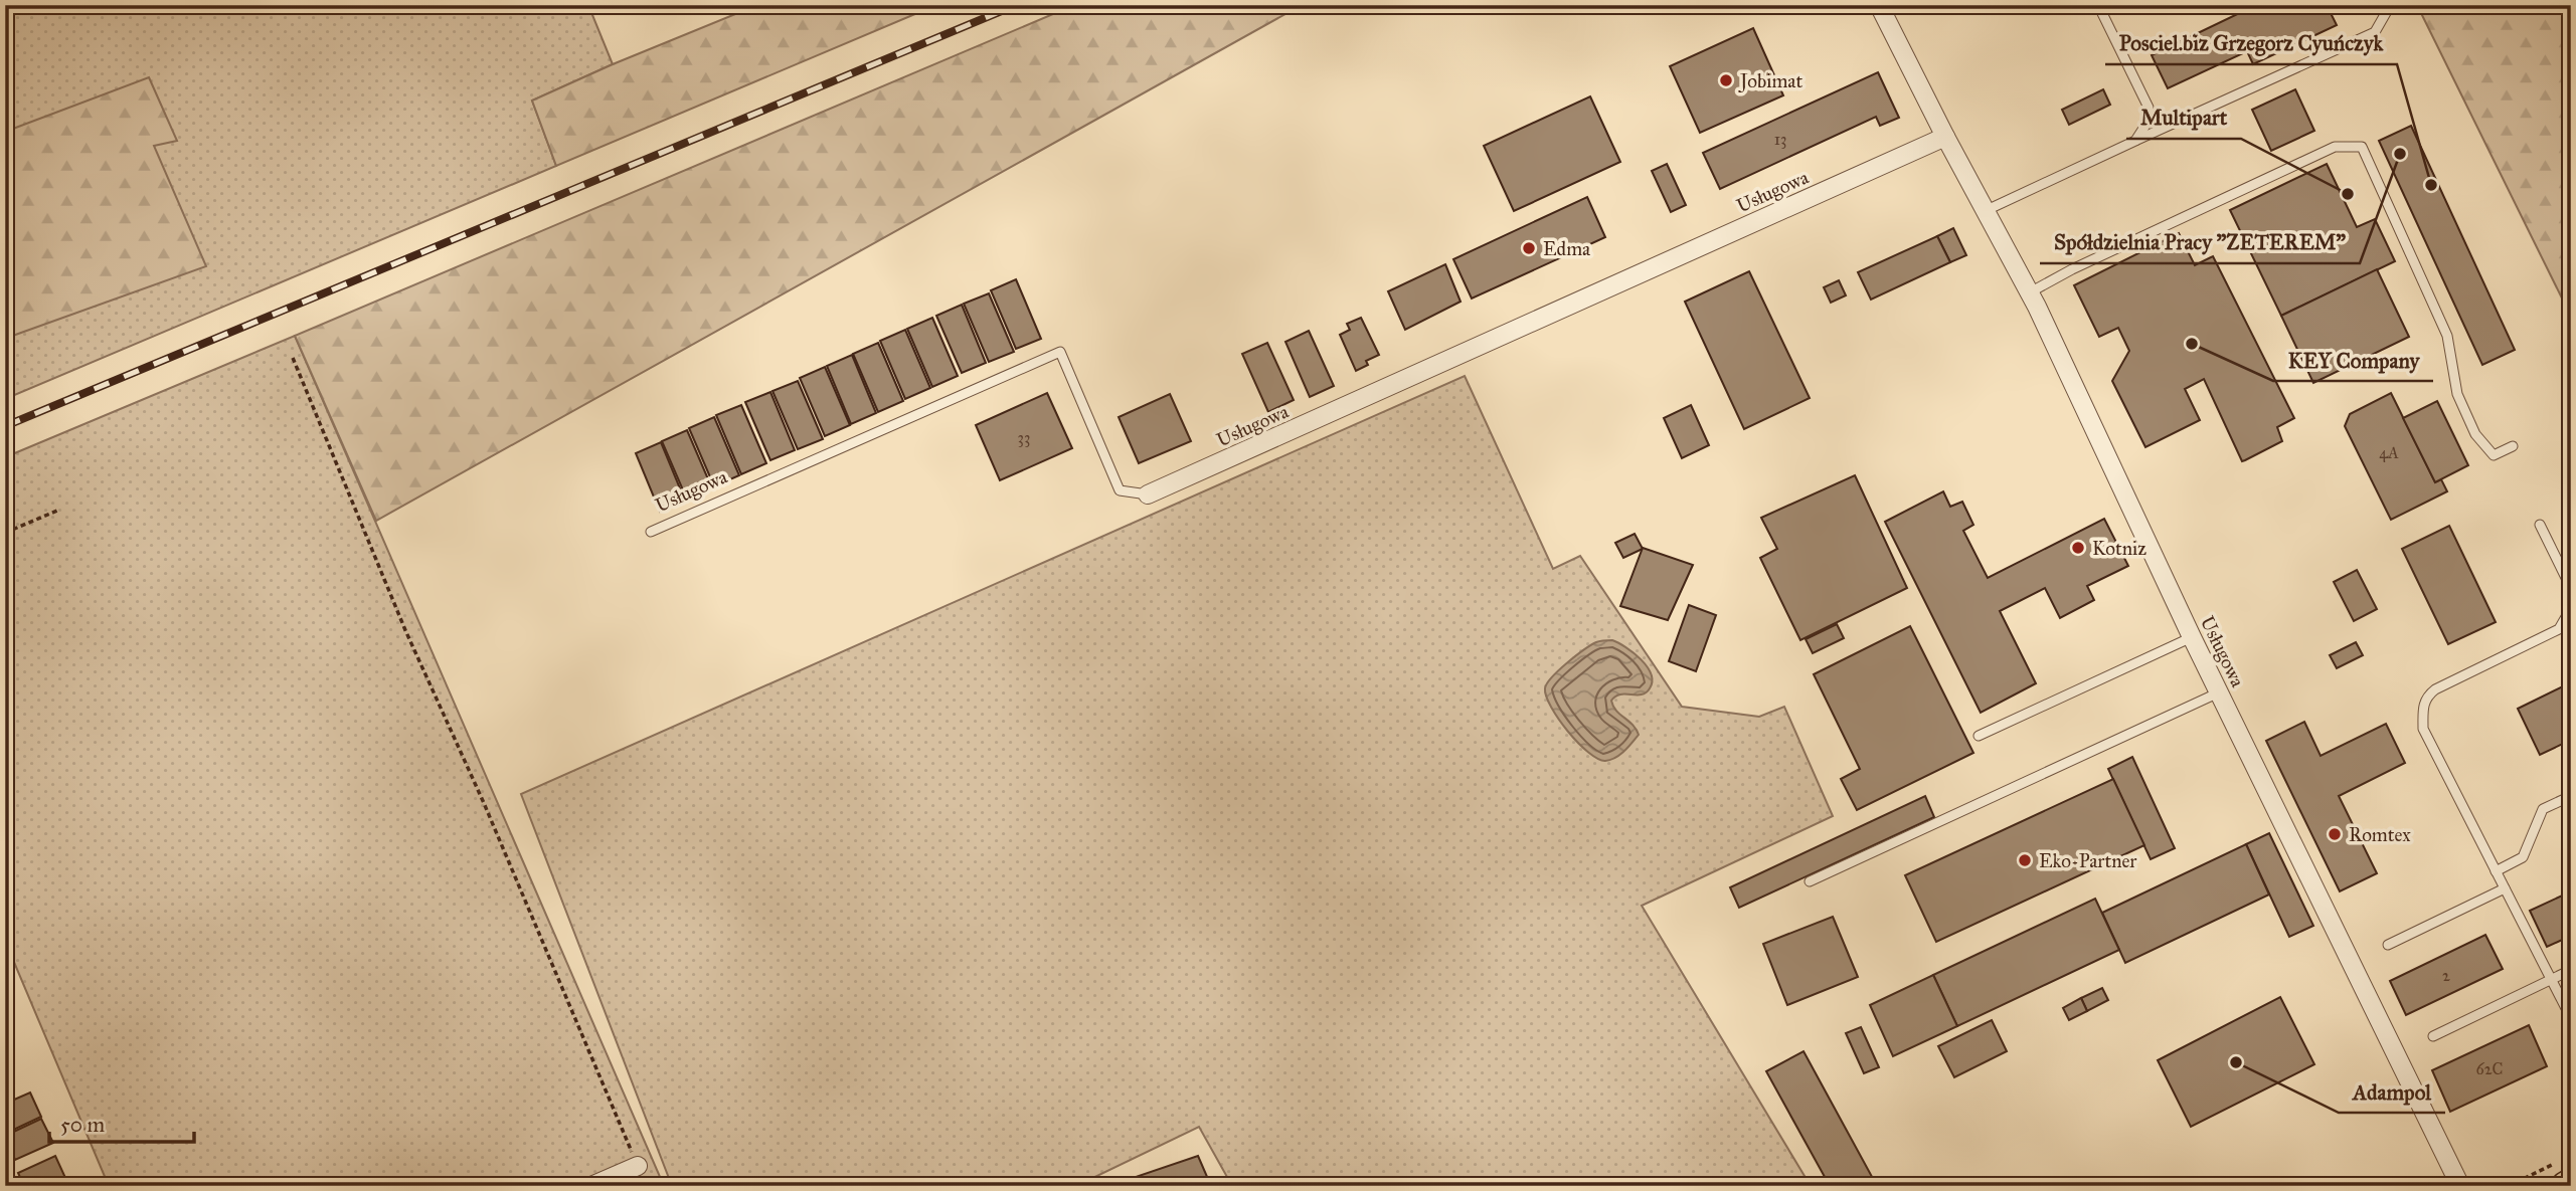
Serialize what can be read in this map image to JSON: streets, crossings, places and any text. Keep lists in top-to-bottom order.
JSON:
{
  "streets": {
    "street": ["Usługowa"]
  },
  "places": [
    "Jobimat",
    "Spółdzielnia Pracy \"ZETEREM\"",
    "Posciel.biz Grzegorz Cyuńczyk",
    "Multipart",
    "Edma",
    "KEY Company",
    "Kotniz",
    "Romtex",
    "Eko-Partner",
    "Adampol"
  ],
  "house_numbers": [
    "13",
    "33",
    "4A",
    "2",
    "62C"
  ],
  "scale_bar": "50 m"
}
